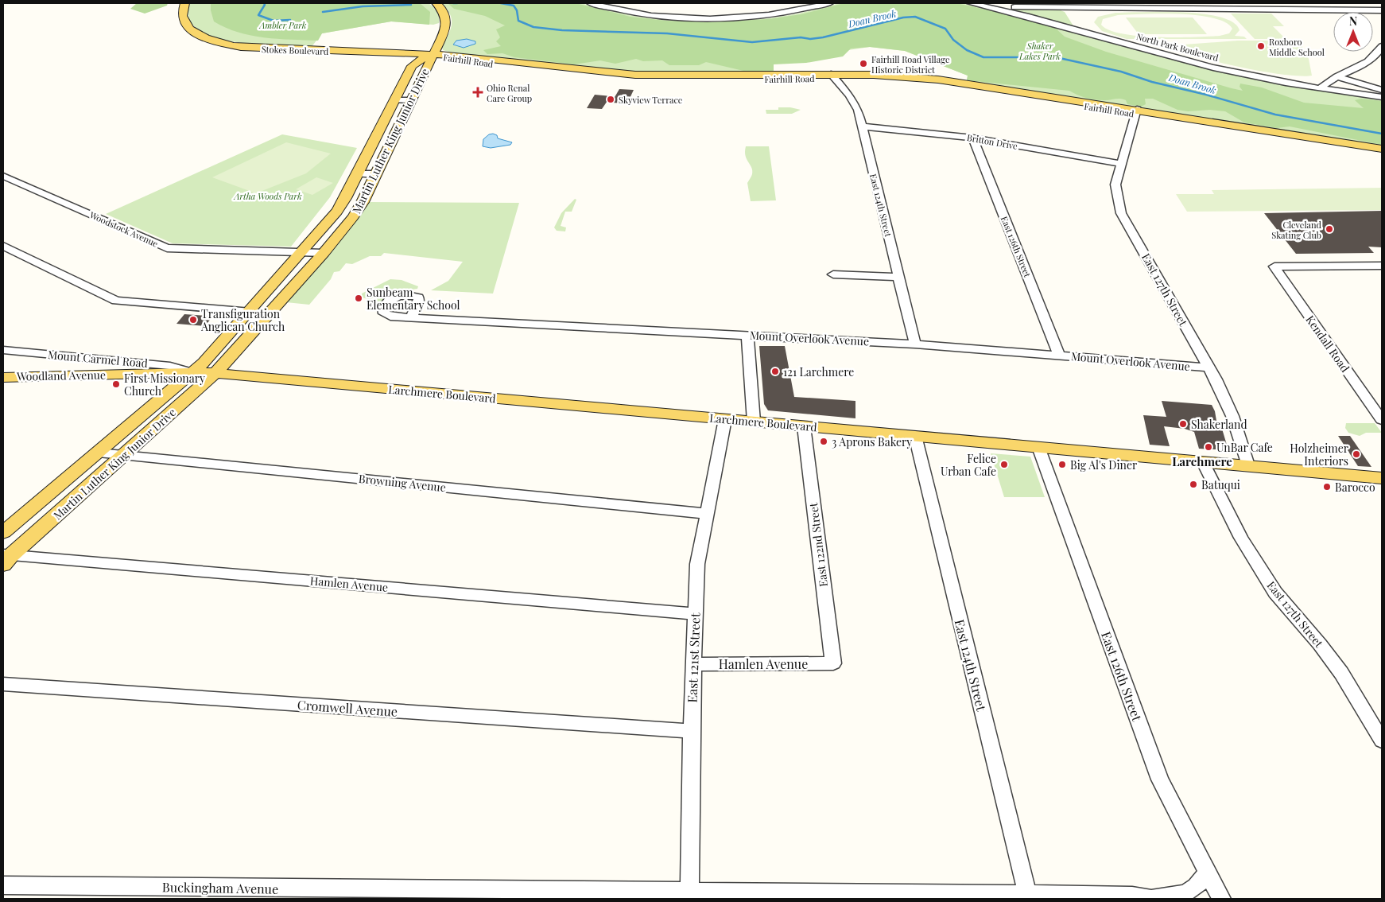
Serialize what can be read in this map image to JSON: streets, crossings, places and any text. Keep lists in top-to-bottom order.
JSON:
{
  "streets": {
    "main road": [
      "Stokes Boulevard",
      "Fairhill Road",
      "Martin Luther King Junior Drive",
      "Woodland Avenue",
      "Larchmere Boulevard"
    ],
    "street": [
      "North Park Boulevard",
      "Britton Drive",
      "East 124th Street",
      "Woodstock Avenue",
      "East 126th Street",
      "East 127th Street",
      "Mount Overlook Avenue",
      "Kendall Road",
      "Mount Carmel Road",
      "Browning Avenue",
      "East 122nd Street",
      "Hamlen Avenue",
      "East 121st Street",
      "Cromwell Avenue",
      "Buckingham Avenue"
    ]
  },
  "crossings": [
    ["Stokes Boulevard", "Fairhill Road"],
    ["Stokes Boulevard", "Martin Luther King Junior Drive"],
    ["Fairhill Road", "Martin Luther King Junior Drive"],
    ["Fairhill Road", "East 124th Street"],
    ["Fairhill Road", "East 127th Street"],
    ["Martin Luther King Junior Drive", "Woodstock Avenue"],
    ["Martin Luther King Junior Drive", "Mount Carmel Road"],
    ["Martin Luther King Junior Drive", "Woodland Avenue"],
    ["Martin Luther King Junior Drive", "Larchmere Boulevard"],
    ["Martin Luther King Junior Drive", "Browning Avenue"],
    ["Martin Luther King Junior Drive", "Hamlen Avenue"],
    ["Britton Drive", "East 124th Street"],
    ["Britton Drive", "East 126th Street"],
    ["Britton Drive", "East 127th Street"],
    ["East 124th Street", "Mount Overlook Avenue"],
    ["East 124th Street", "Larchmere Boulevard"],
    ["East 124th Street", "Buckingham Avenue"],
    ["East 126th Street", "Mount Overlook Avenue"],
    ["East 126th Street", "Larchmere Boulevard"],
    ["East 126th Street", "Buckingham Avenue"],
    ["East 127th Street", "Mount Overlook Avenue"],
    ["East 127th Street", "Larchmere Boulevard"],
    ["Mount Carmel Road", "Woodland Avenue"],
    ["Woodland Avenue", "Larchmere Boulevard"],
    ["Larchmere Boulevard", "East 122nd Street"],
    ["Larchmere Boulevard", "East 121st Street"],
    ["Browning Avenue", "East 121st Street"],
    ["East 122nd Street", "Hamlen Avenue"],
    ["Hamlen Avenue", "East 121st Street"],
    ["East 121st Street", "Cromwell Avenue"],
    ["East 121st Street", "Buckingham Avenue"]
  ],
  "districts": ["Larchmere"],
  "water": ["Doan Brook"],
  "parks": ["Ambler Park", "Shaker Lakes Park", "Artha Woods Park"],
  "places": {
    "other": [
      "Roxboro Middle School",
      "Fairhill Road Village Historic District",
      "Skyview Terrace",
      "Cleveland Skating Club",
      "Sunbeam Elementary School",
      "Transfiguration Anglican Church",
      "121 Larchmere",
      "First Missionary Church",
      "Shakerland",
      "3 Aprons Bakery",
      "UnBar Cafe",
      "Holzheimer Interiors",
      "Felice Urban Cafe",
      "Big Al's Diner",
      "Batuqui",
      "Barocco"
    ],
    "health": ["Ohio Renal Care Group"]
  },
  "north": "top"
}
